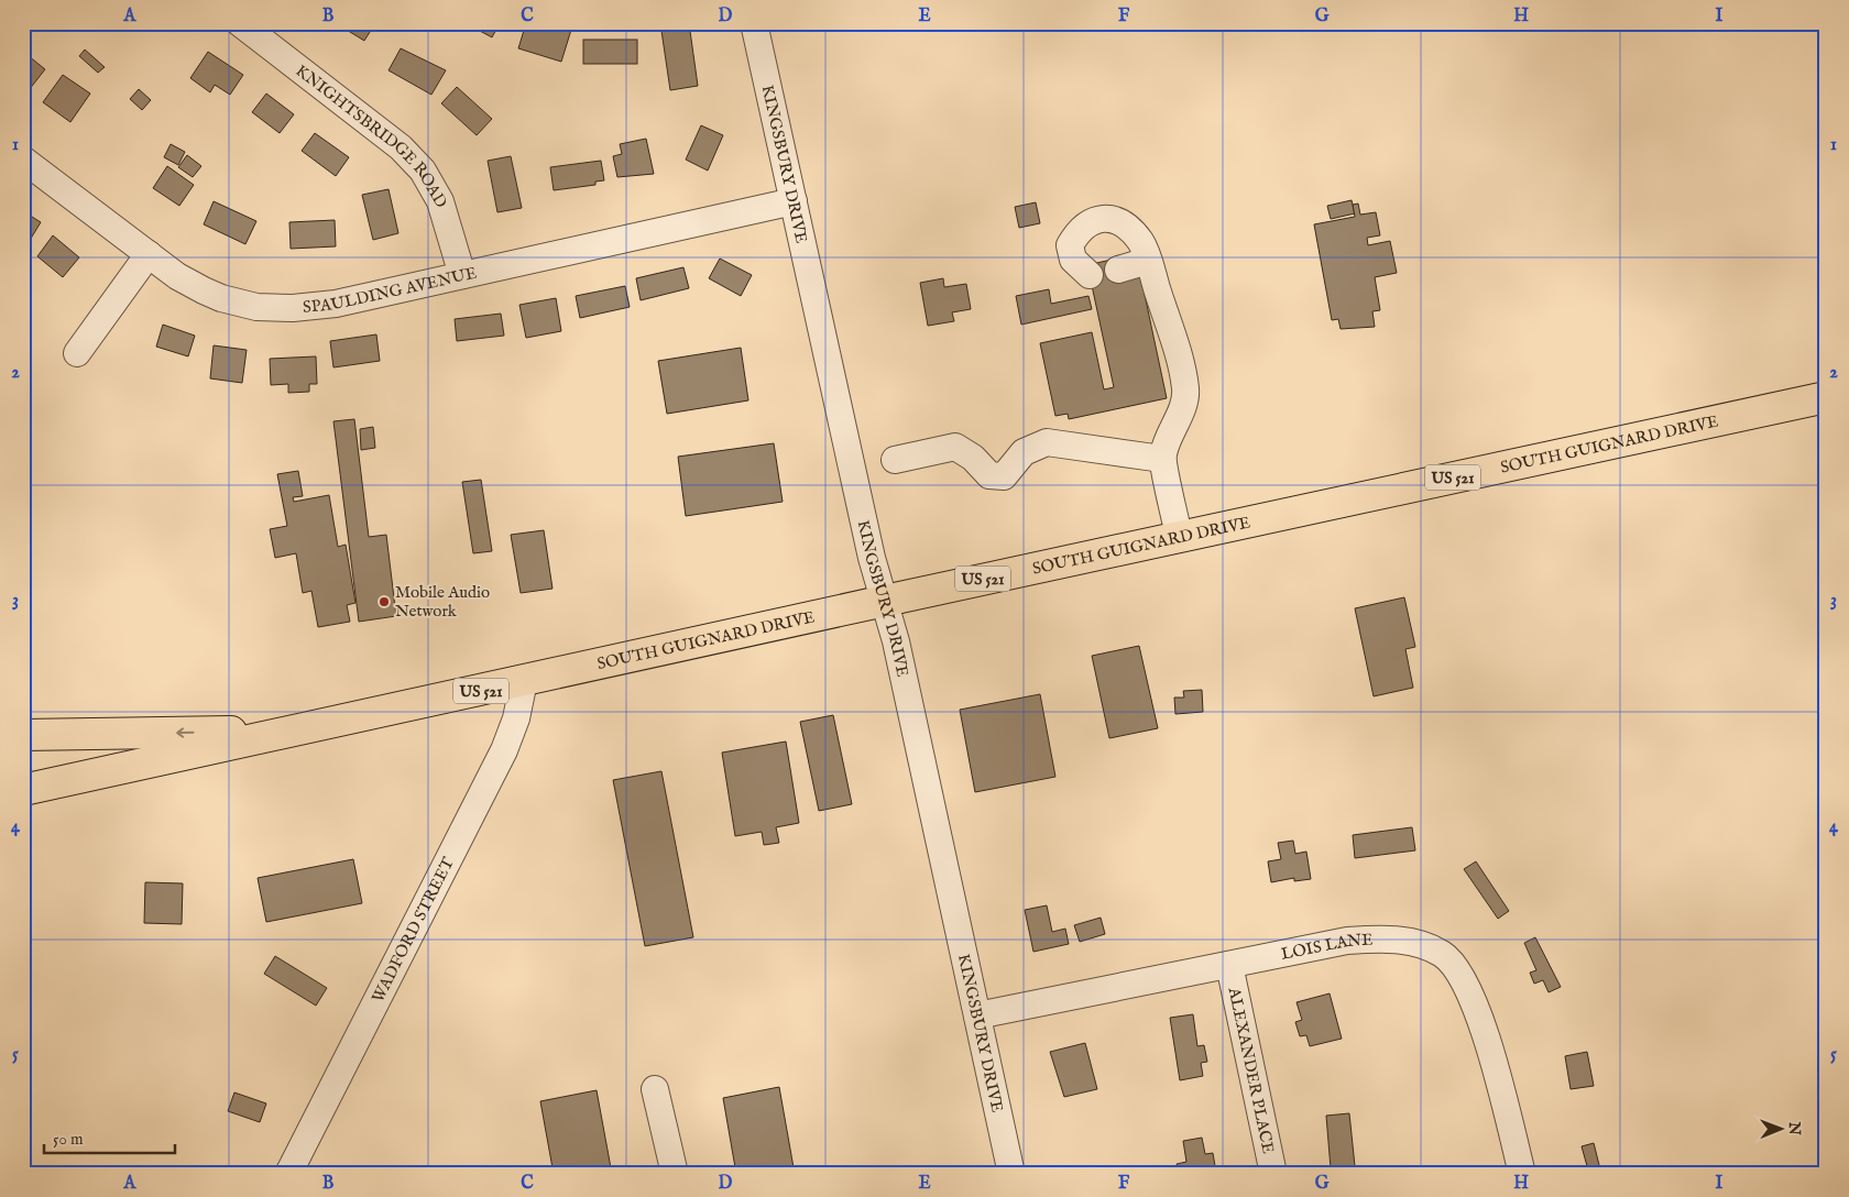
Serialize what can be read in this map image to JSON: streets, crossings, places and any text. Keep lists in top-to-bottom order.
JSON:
{
  "streets": {
    "highway": ["SOUTH GUIGNARD DRIVE", "US 521"],
    "street": [
      "KNIGHTSBRIDGE ROAD",
      "KINGSBURY DRIVE",
      "SPAULDING AVENUE",
      "WADFORD STREET",
      "LOIS LANE",
      "ALEXANDER PLACE"
    ]
  },
  "crossings": [
    ["KNIGHTSBRIDGE ROAD", "SPAULDING AVENUE"],
    ["KINGSBURY DRIVE", "SPAULDING AVENUE"],
    ["KINGSBURY DRIVE", "SOUTH GUIGNARD DRIVE"],
    ["KINGSBURY DRIVE", "LOIS LANE"],
    ["SOUTH GUIGNARD DRIVE", "US 521"],
    ["SOUTH GUIGNARD DRIVE", "WADFORD STREET"],
    ["LOIS LANE", "ALEXANDER PLACE"]
  ],
  "places": ["Mobile Audio Network"],
  "scale_bar": "50 m",
  "north": "right",
  "grid": {
    "columns": [
      "A",
      "B",
      "C",
      "D",
      "E",
      "F",
      "G",
      "H",
      "I"
    ],
    "rows": [
      "1",
      "2",
      "3",
      "4",
      "5"
    ]
  }
}
